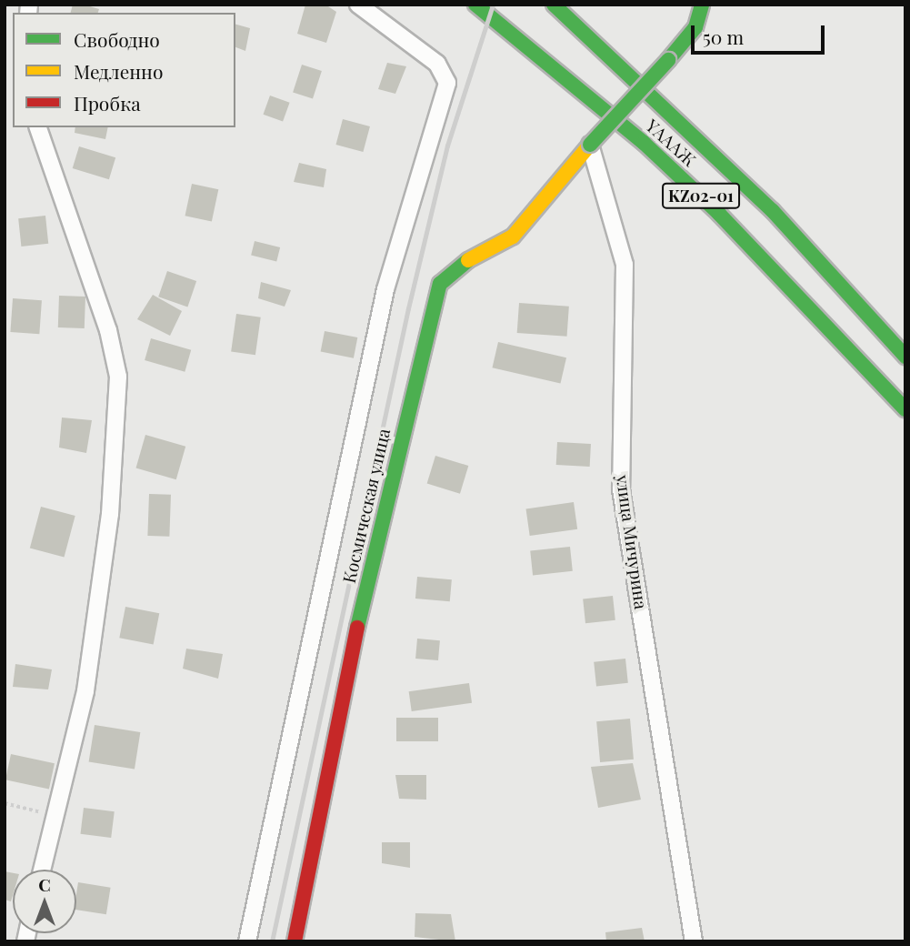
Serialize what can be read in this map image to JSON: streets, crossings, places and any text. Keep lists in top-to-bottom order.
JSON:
{
  "streets": {
    "main road": ["ҮАААЖ", "KZ02-01", "Космическая улица"],
    "street": ["улица Мичурина"]
  },
  "crossings": [
    ["Космическая улица", "улица Мичурина"]
  ],
  "legend": ["Свободно", "Медленно", "Пробка"],
  "scale_bar": "50 m",
  "north": "top"
}
